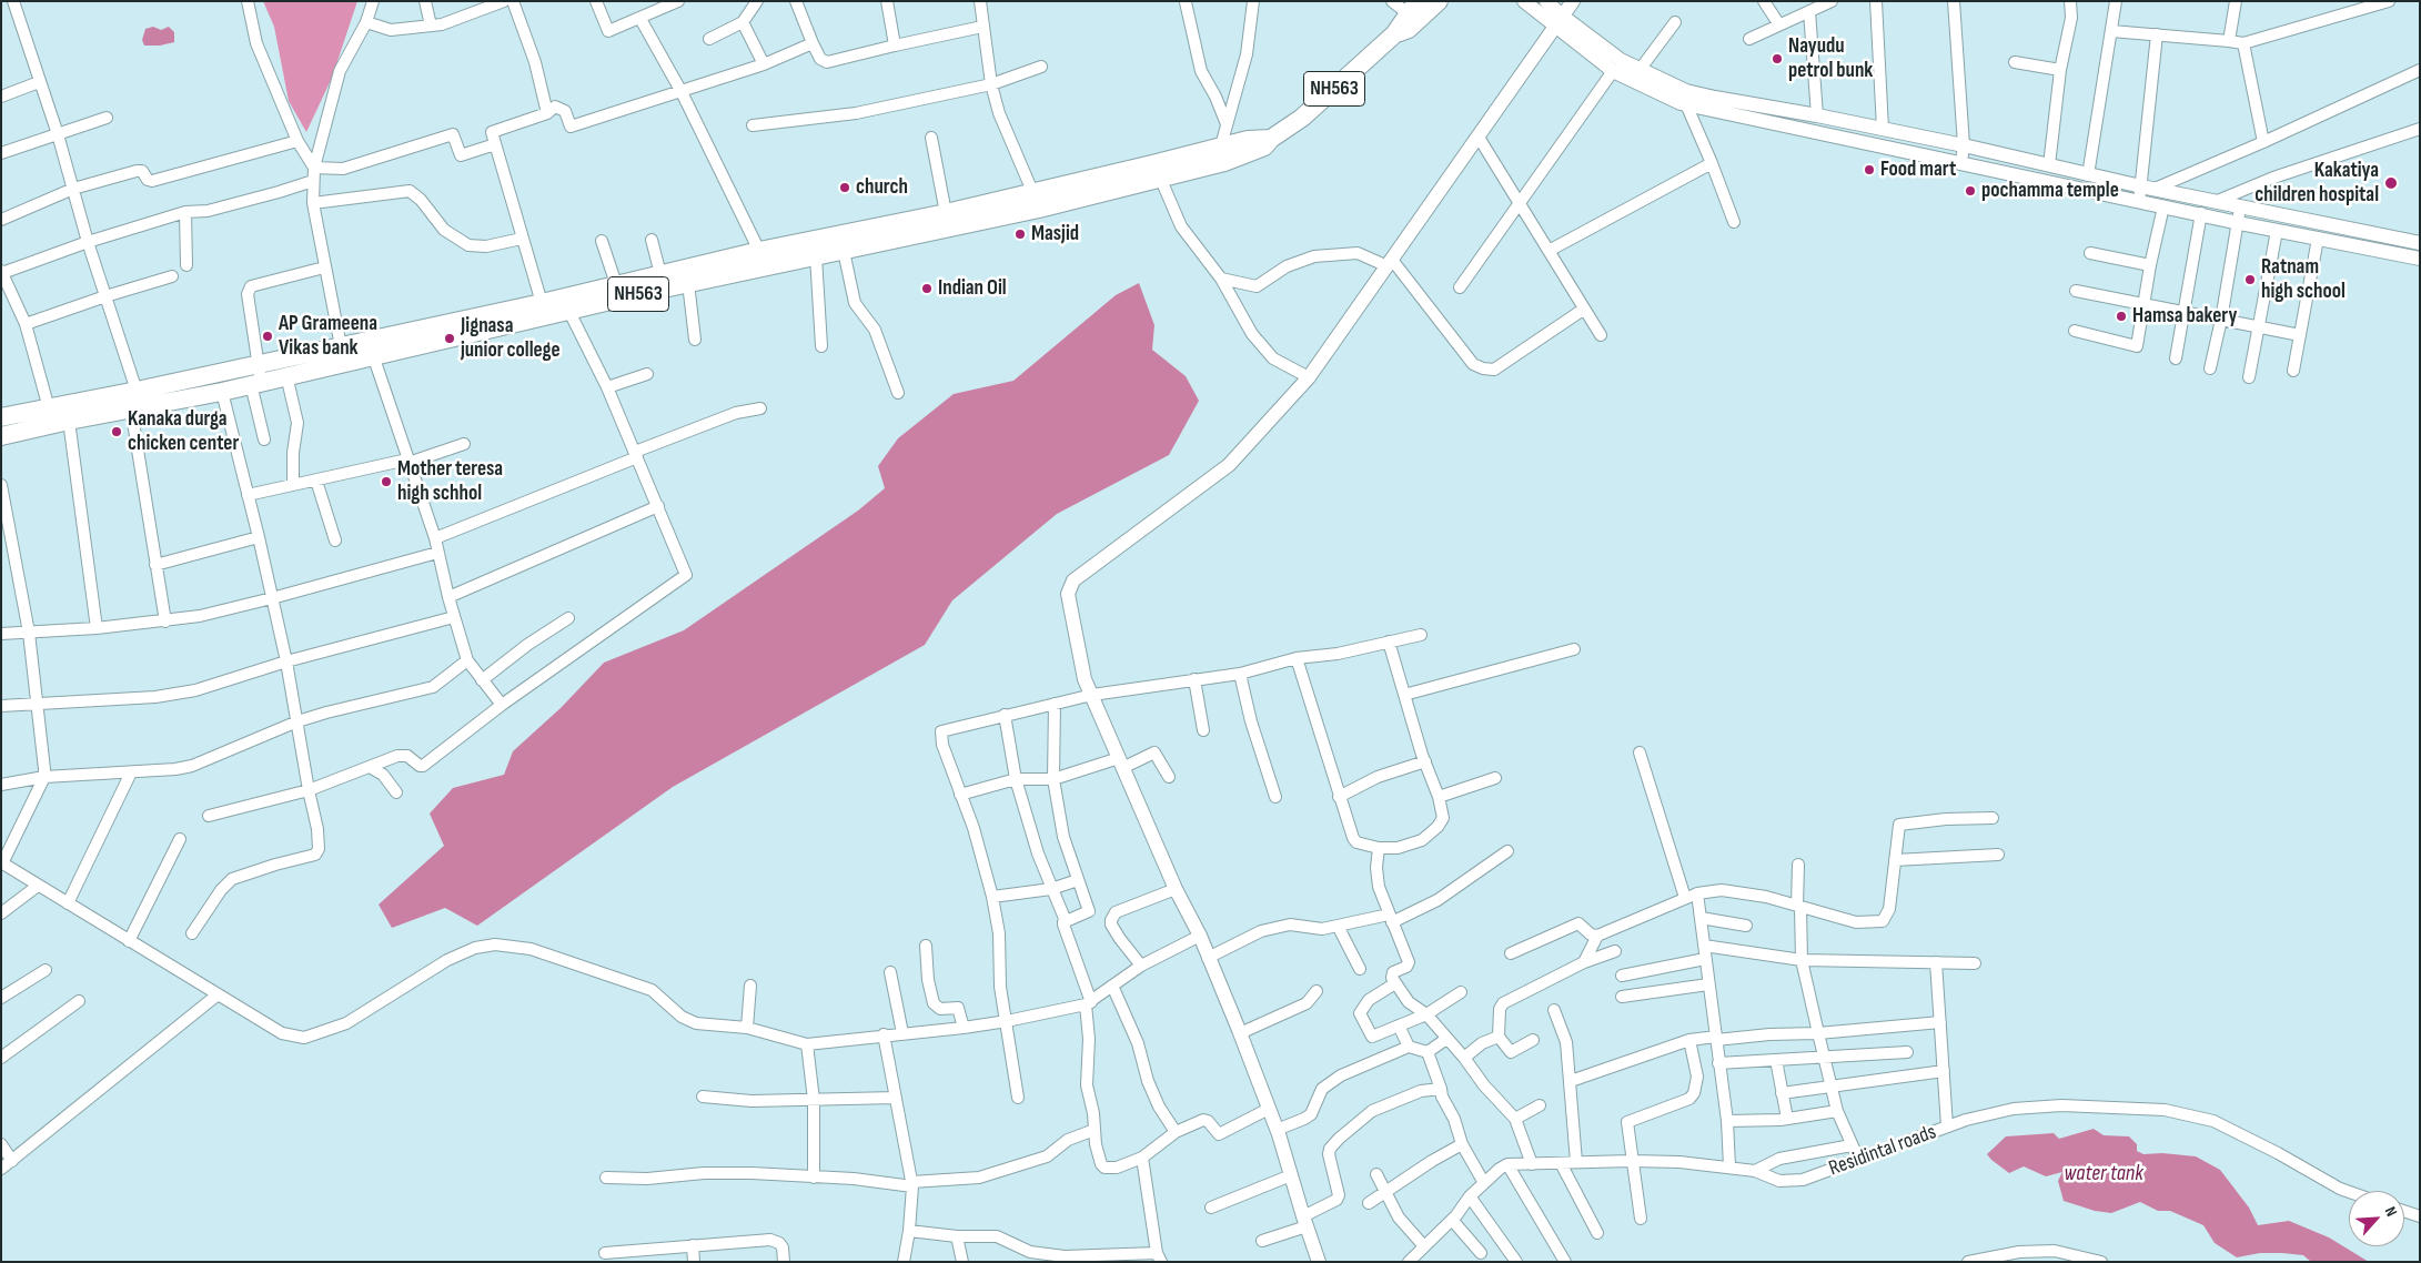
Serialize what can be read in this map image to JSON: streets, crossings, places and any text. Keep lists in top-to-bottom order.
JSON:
{
  "streets": {
    "highway": ["NH563"],
    "street": ["Residintal roads"]
  },
  "water": ["water tank"],
  "places": [
    "Nayudu petrol bunk",
    "Food mart",
    "Kakatiya children hospital",
    "church",
    "pochamma temple",
    "Masjid",
    "Ratnam high school",
    "Indian Oil",
    "Hamsa bakery",
    "AP Grameena Vikas bank",
    "Jignasa junior college",
    "Kanaka durga chicken center",
    "Mother teresa high schhol"
  ],
  "north": "top right"
}
